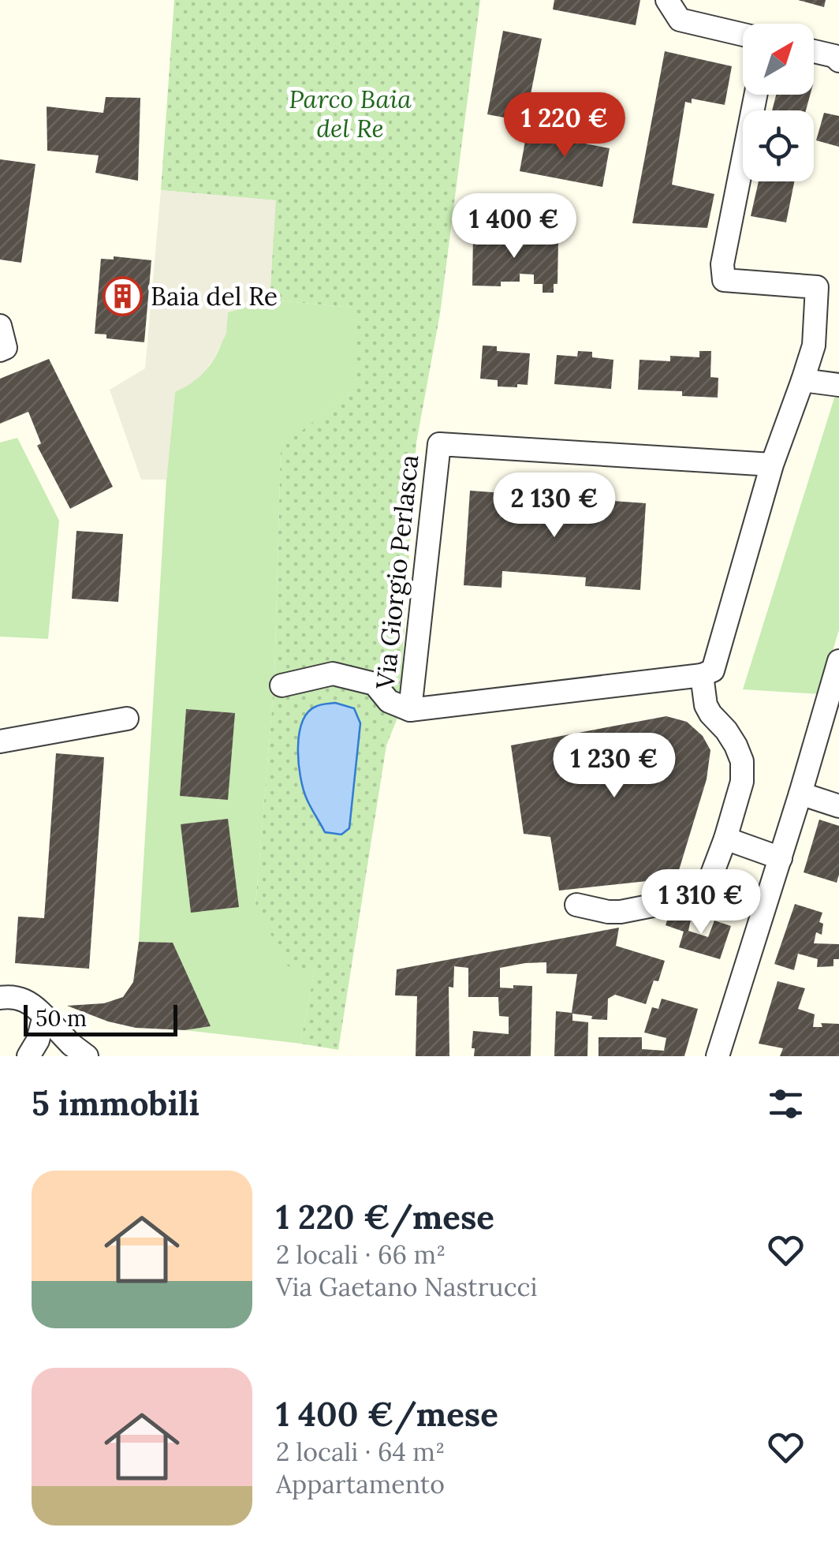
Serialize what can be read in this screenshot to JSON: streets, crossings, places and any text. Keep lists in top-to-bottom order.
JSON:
{
  "streets": {
    "street": ["Via Giorgio Perlasca"]
  },
  "parks": ["Parco Baia del Re"],
  "places": {
    "building": ["Baia del Re"]
  },
  "scale_bar": "50 m",
  "north": "top right",
  "page": {
    "price": [
      "1 220 €",
      "1 400 €",
      "2 130 €",
      "1 230 €",
      "1 310 €"
    ],
    "scale": "50 m",
    "heading": "5 immobili",
    "list": [
      {
        "name": "1 220 €/mese",
        "note": "2 locali · 66 m² · Via Gaetano Nastrucci"
      },
      {
        "name": "1 400 €/mese",
        "note": "2 locali · 64 m² · Appartamento"
      }
    ]
  }
}
